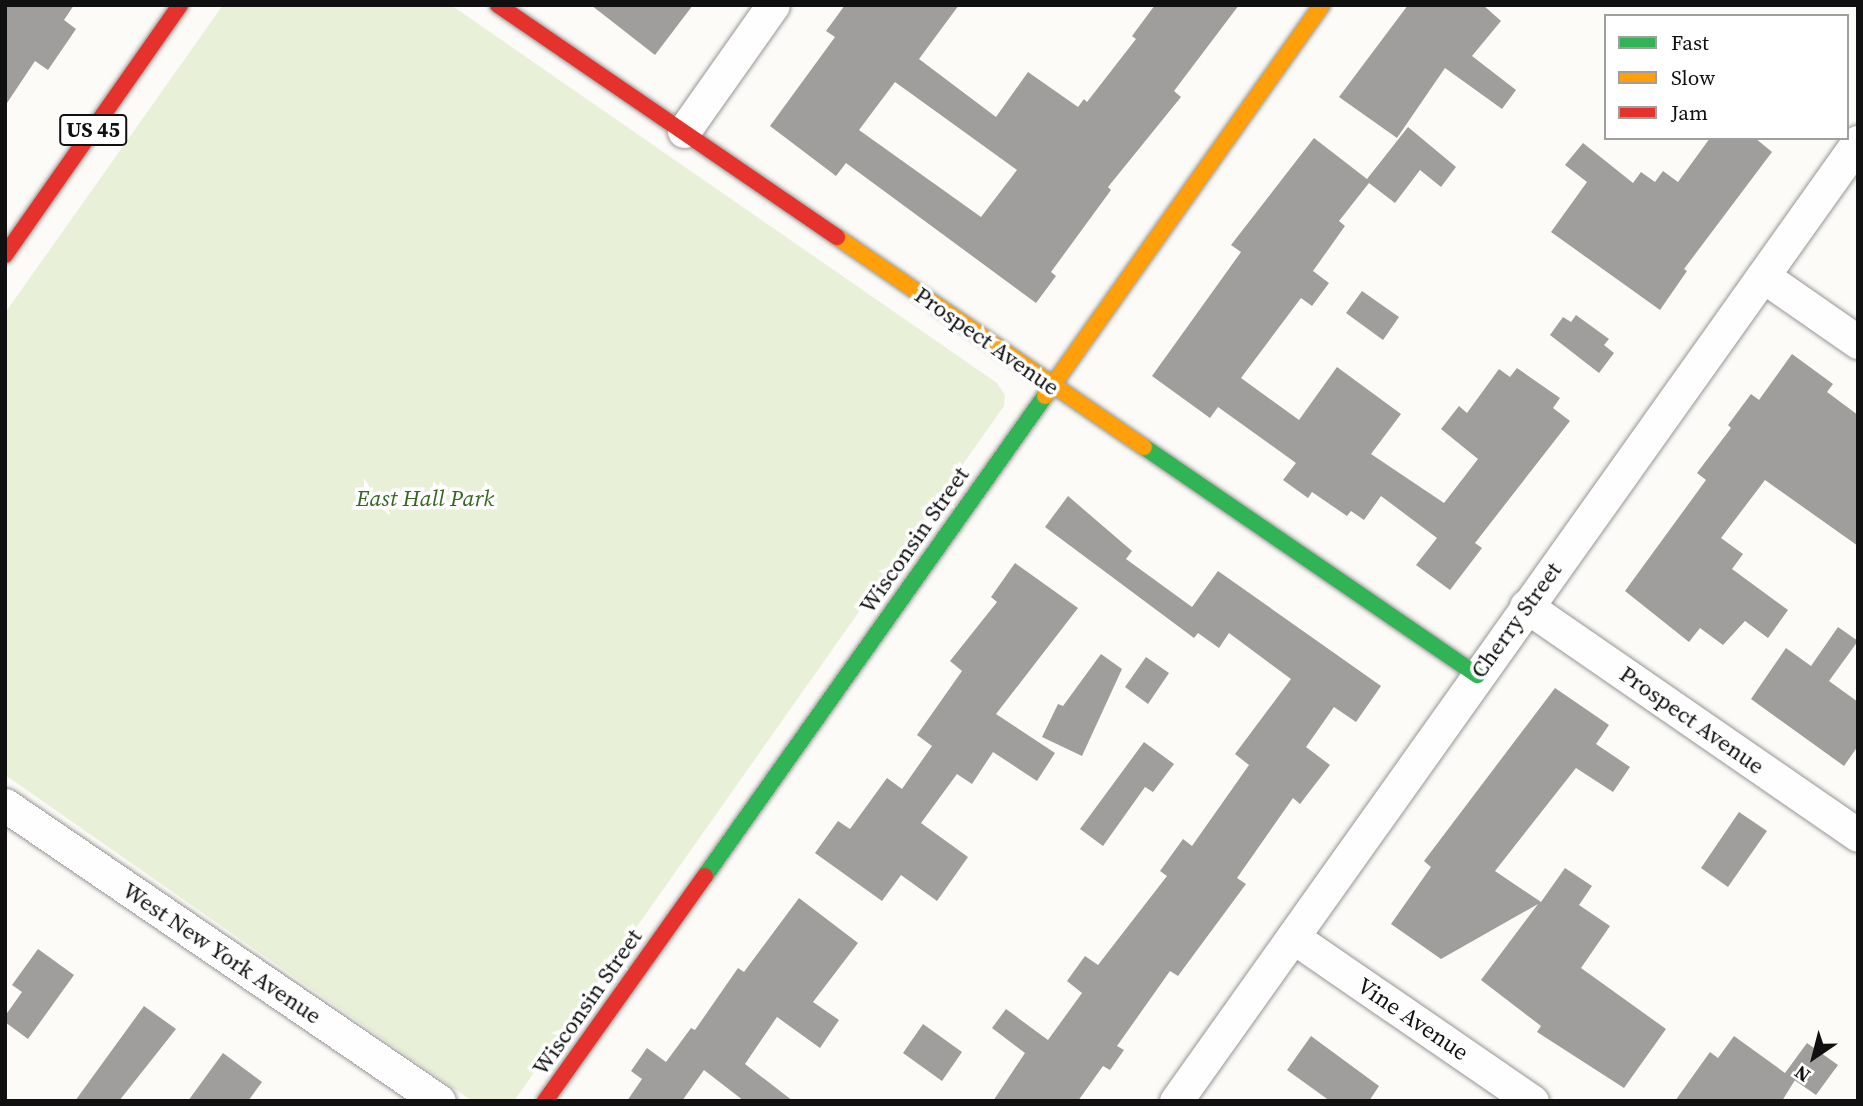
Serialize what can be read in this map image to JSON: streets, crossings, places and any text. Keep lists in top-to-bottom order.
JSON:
{
  "streets": {
    "street": [
      "US 45",
      "Prospect Avenue",
      "Wisconsin Street",
      "Cherry Street",
      "West New York Avenue",
      "Vine Avenue"
    ]
  },
  "crossings": [
    ["Prospect Avenue", "Wisconsin Street"],
    ["Prospect Avenue", "Cherry Street"],
    ["Cherry Street", "Vine Avenue"]
  ],
  "parks": ["East Hall Park"],
  "legend": ["Fast", "Slow", "Jam"],
  "north": "bottom left"
}
